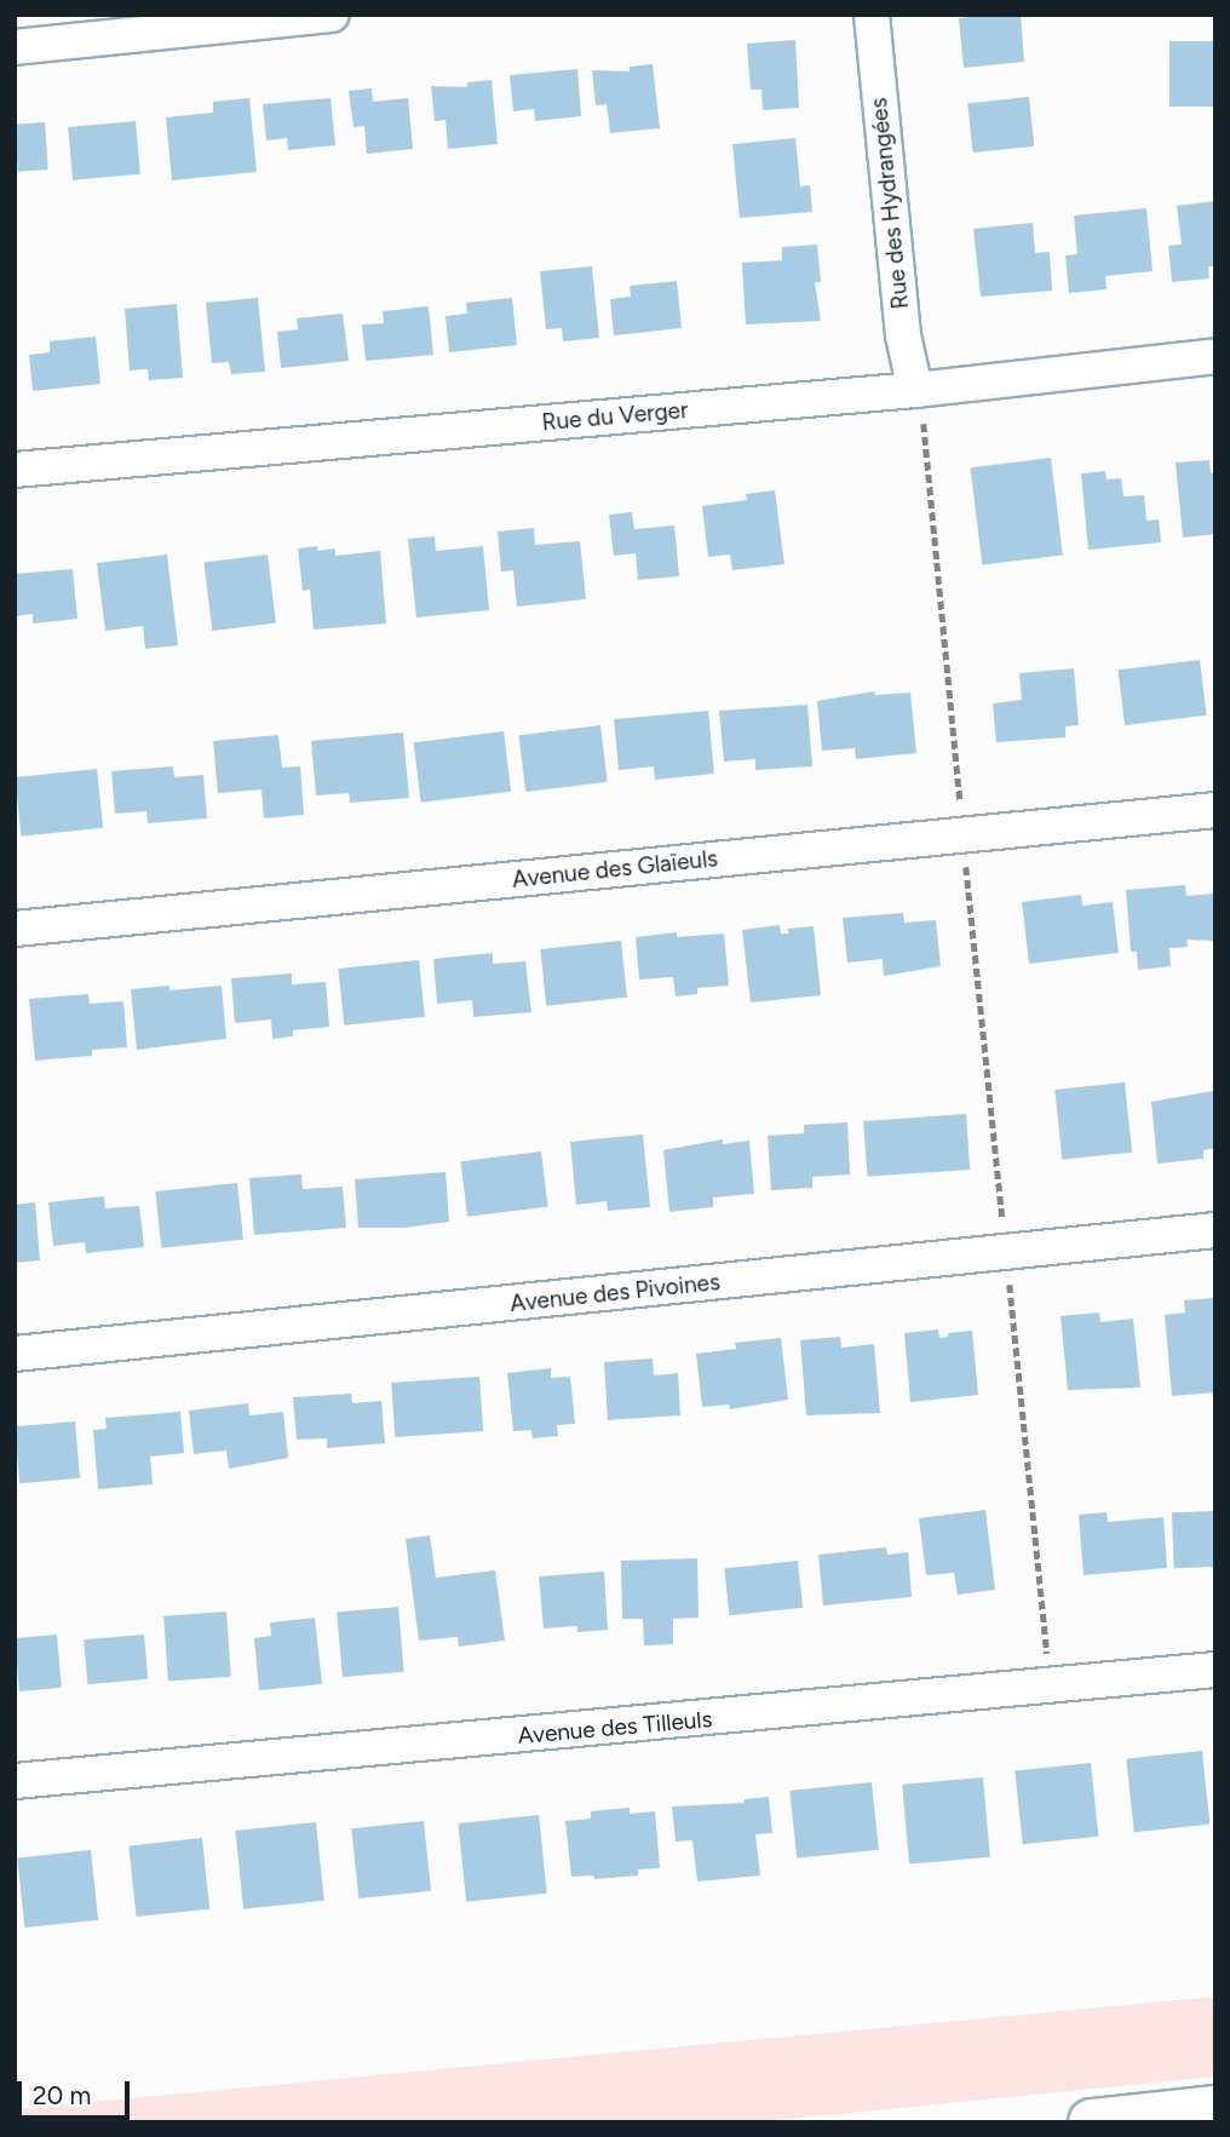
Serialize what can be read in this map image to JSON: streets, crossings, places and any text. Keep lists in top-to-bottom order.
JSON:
{
  "streets": {
    "street": [
      "Rue des Hydrangées",
      "Rue du Verger",
      "Avenue des Glaïeuls",
      "Avenue des Pivoines",
      "Avenue des Tilleuls"
    ]
  },
  "crossings": [
    ["Rue des Hydrangées", "Rue du Verger"]
  ],
  "scale_bar": "20 m"
}
